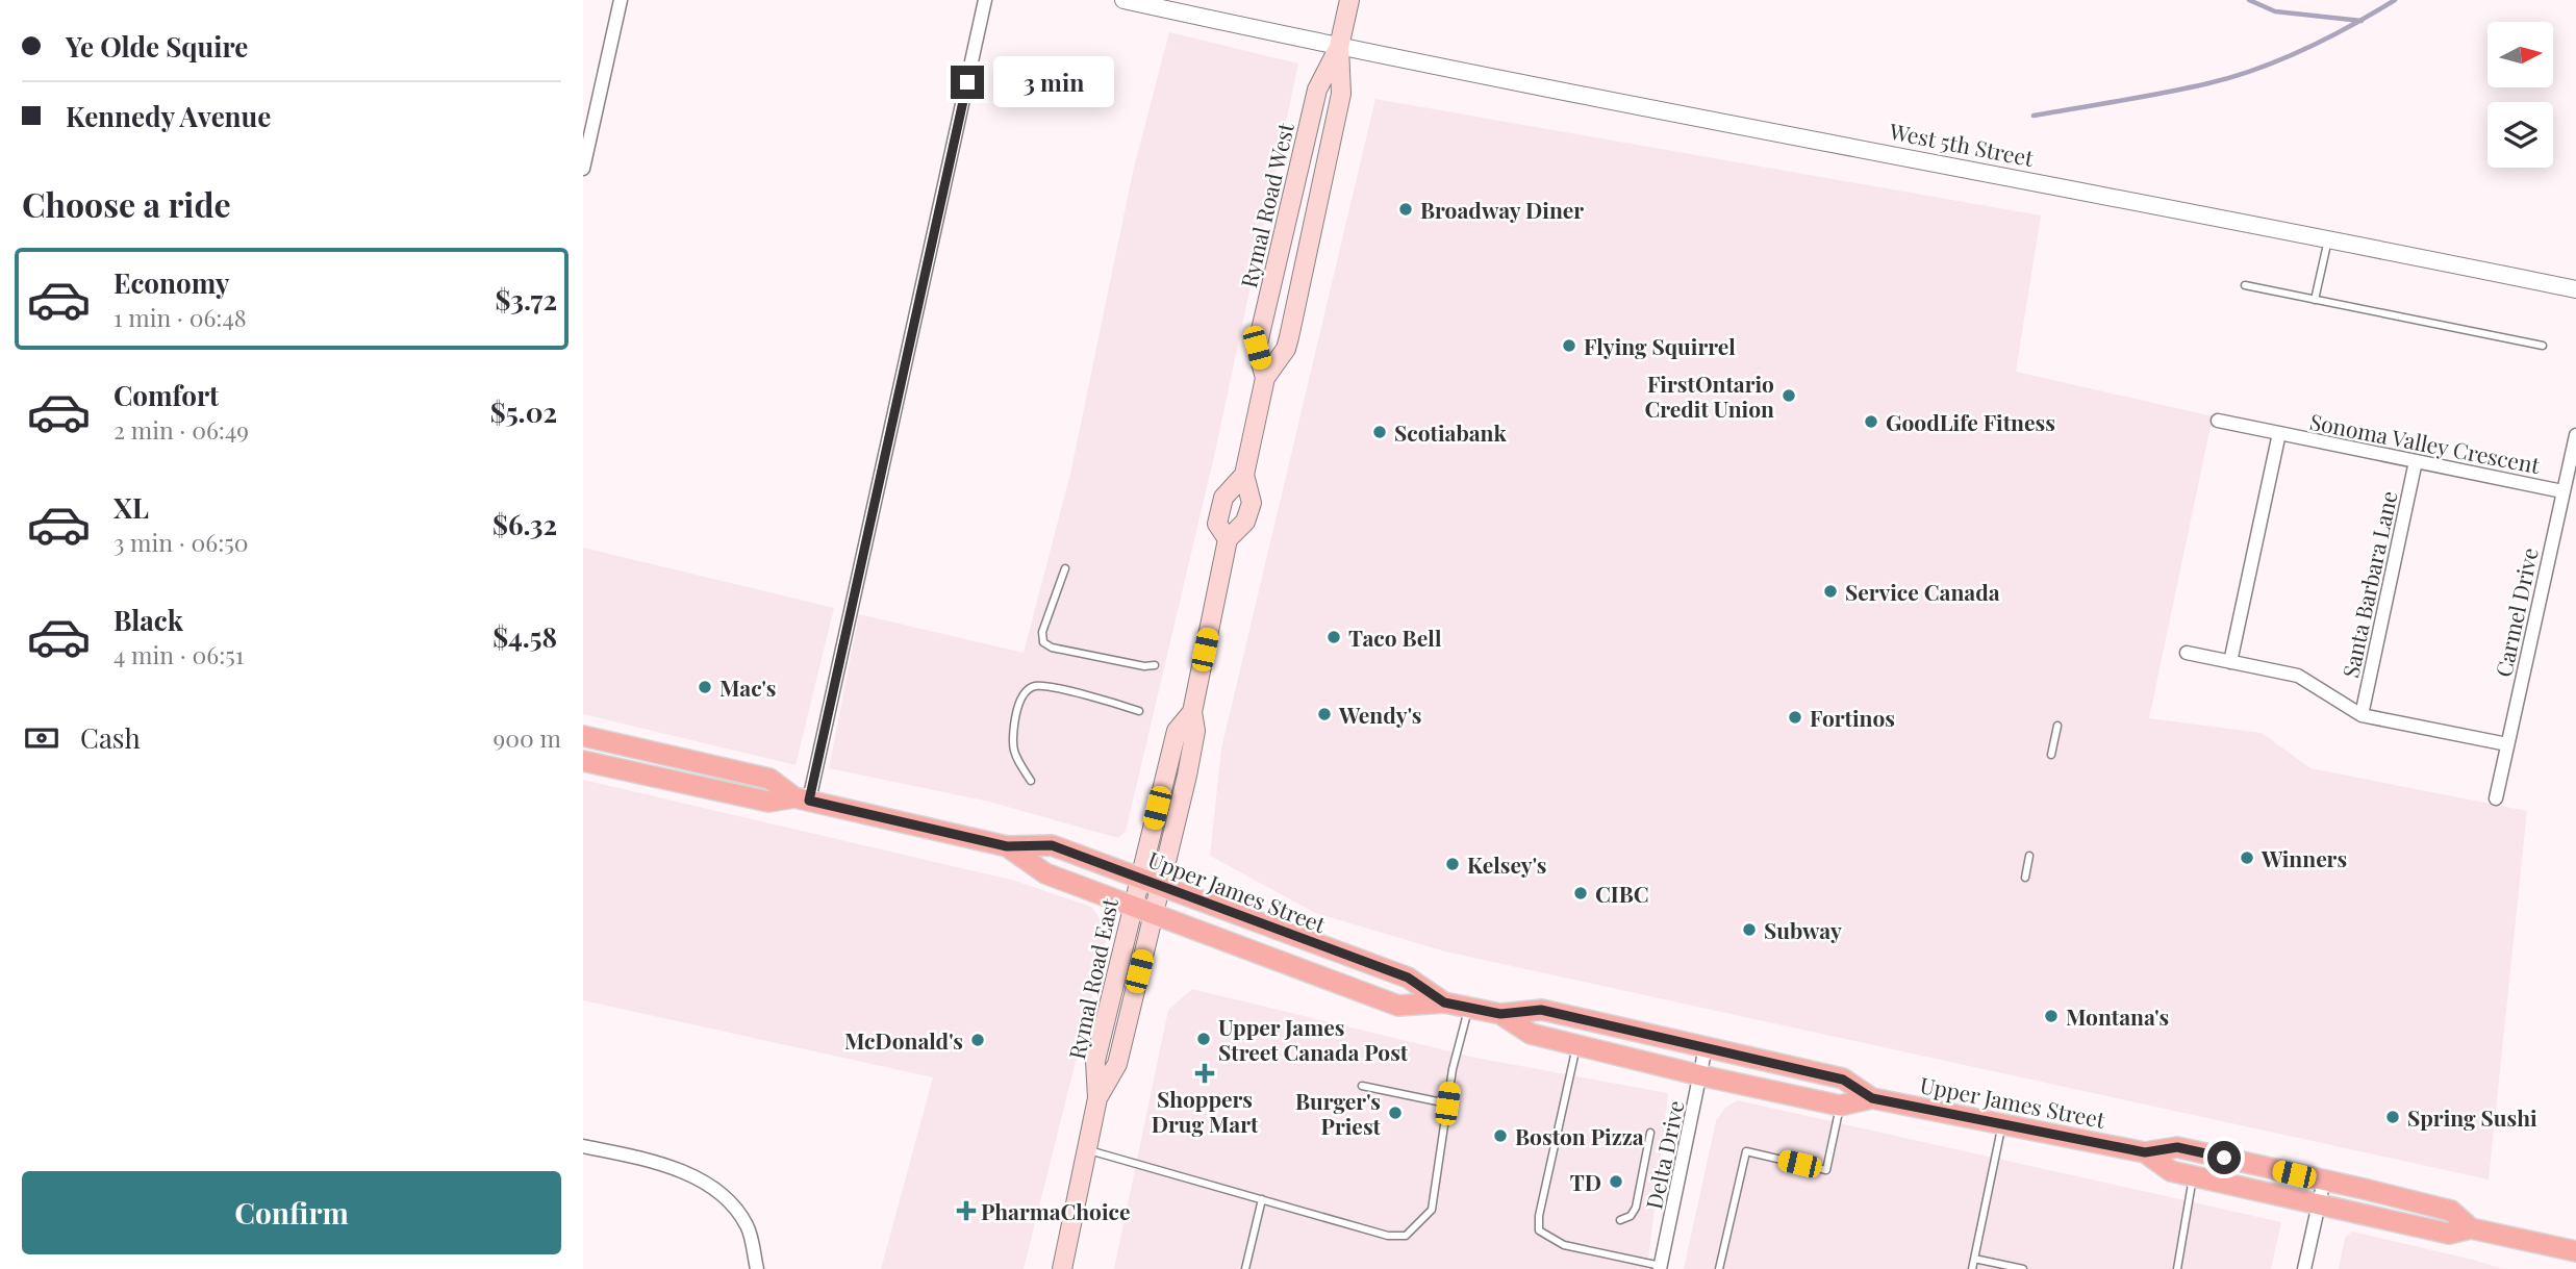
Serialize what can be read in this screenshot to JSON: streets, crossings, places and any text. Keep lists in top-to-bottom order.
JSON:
{
  "streets": {
    "main road": ["Rymal Road West", "Upper James Street", "Rymal Road East"],
    "street": [
      "West 5th Street",
      "Sonoma Valley Crescent",
      "Santa Barbara Lane",
      "Carmel Drive",
      "Delta Drive"
    ]
  },
  "crossings": [
    ["West 5th Street", "Rymal Road West"],
    ["Rymal Road West", "Rymal Road East"],
    ["Sonoma Valley Crescent", "Santa Barbara Lane"],
    ["Sonoma Valley Crescent", "Carmel Drive"],
    ["Upper James Street", "Rymal Road East"],
    ["Upper James Street", "Delta Drive"]
  ],
  "places": {
    "other": [
      "Broadway Diner",
      "Flying Squirrel",
      "FirstOntario Credit Union",
      "GoodLife Fitness",
      "Scotiabank",
      "Service Canada",
      "Taco Bell",
      "Mac's",
      "Wendy's",
      "Fortinos",
      "Winners",
      "Kelsey's",
      "CIBC",
      "Subway",
      "Montana's",
      "Upper James Street Canada Post",
      "McDonald's",
      "Burger's Priest",
      "Spring Sushi",
      "Boston Pizza",
      "TD"
    ],
    "health": ["Shoppers Drug Mart", "PharmaChoice"]
  },
  "north": "right",
  "page": {
    "banner": ["Ye Olde Squire", "Kennedy Avenue"],
    "bubble": "3 min",
    "heading": "Choose a ride",
    "list": [
      {
        "name": "Economy",
        "note": "1 min · 06:48",
        "value": "$3.72"
      },
      {
        "name": "Comfort",
        "note": "2 min · 06:49",
        "value": "$5.02"
      },
      {
        "name": "XL",
        "note": "3 min · 06:50",
        "value": "$6.32"
      },
      {
        "name": "Black",
        "note": "4 min · 06:51",
        "value": "$4.58"
      }
    ],
    "pay": ["Cash", "900 m"],
    "buttons": "Confirm"
  }
}
